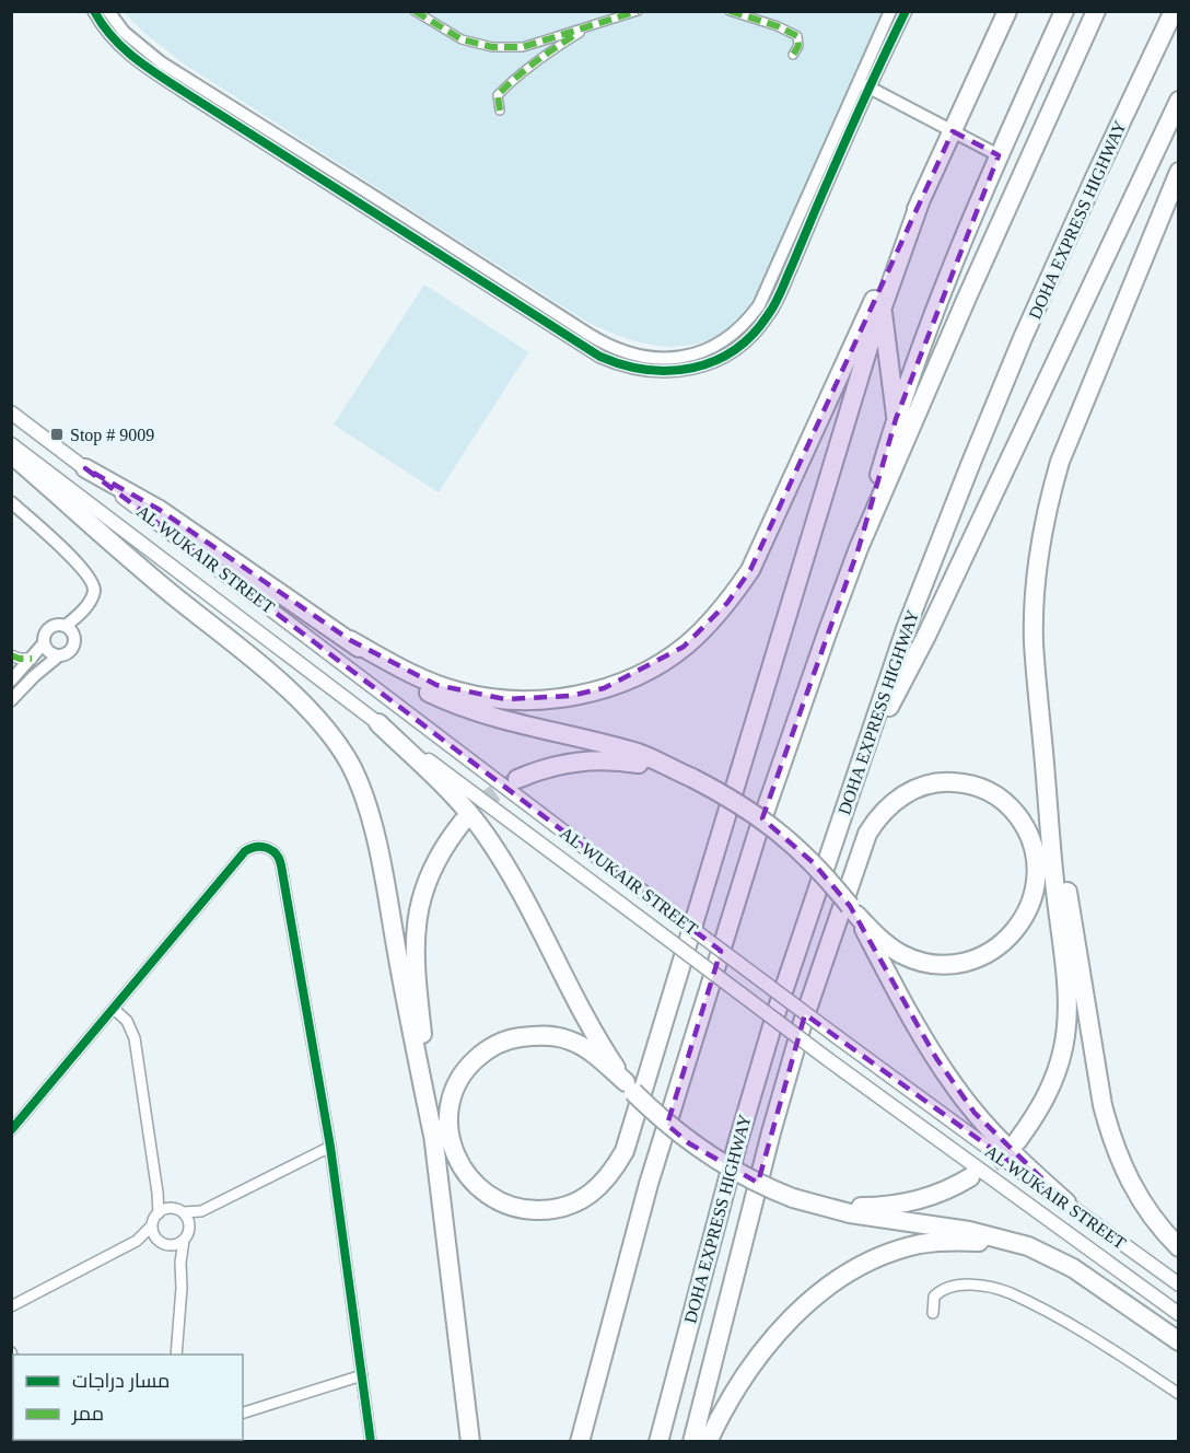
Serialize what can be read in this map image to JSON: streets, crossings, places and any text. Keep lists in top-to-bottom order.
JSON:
{
  "streets": {
    "highway": ["DOHA EXPRESS HIGHWAY"],
    "main road": ["AL WUKAIR STREET"]
  },
  "places": {
    "transit": ["Stop # 9009"]
  },
  "legend": ["مسار دراجات", "ممر"]
}
